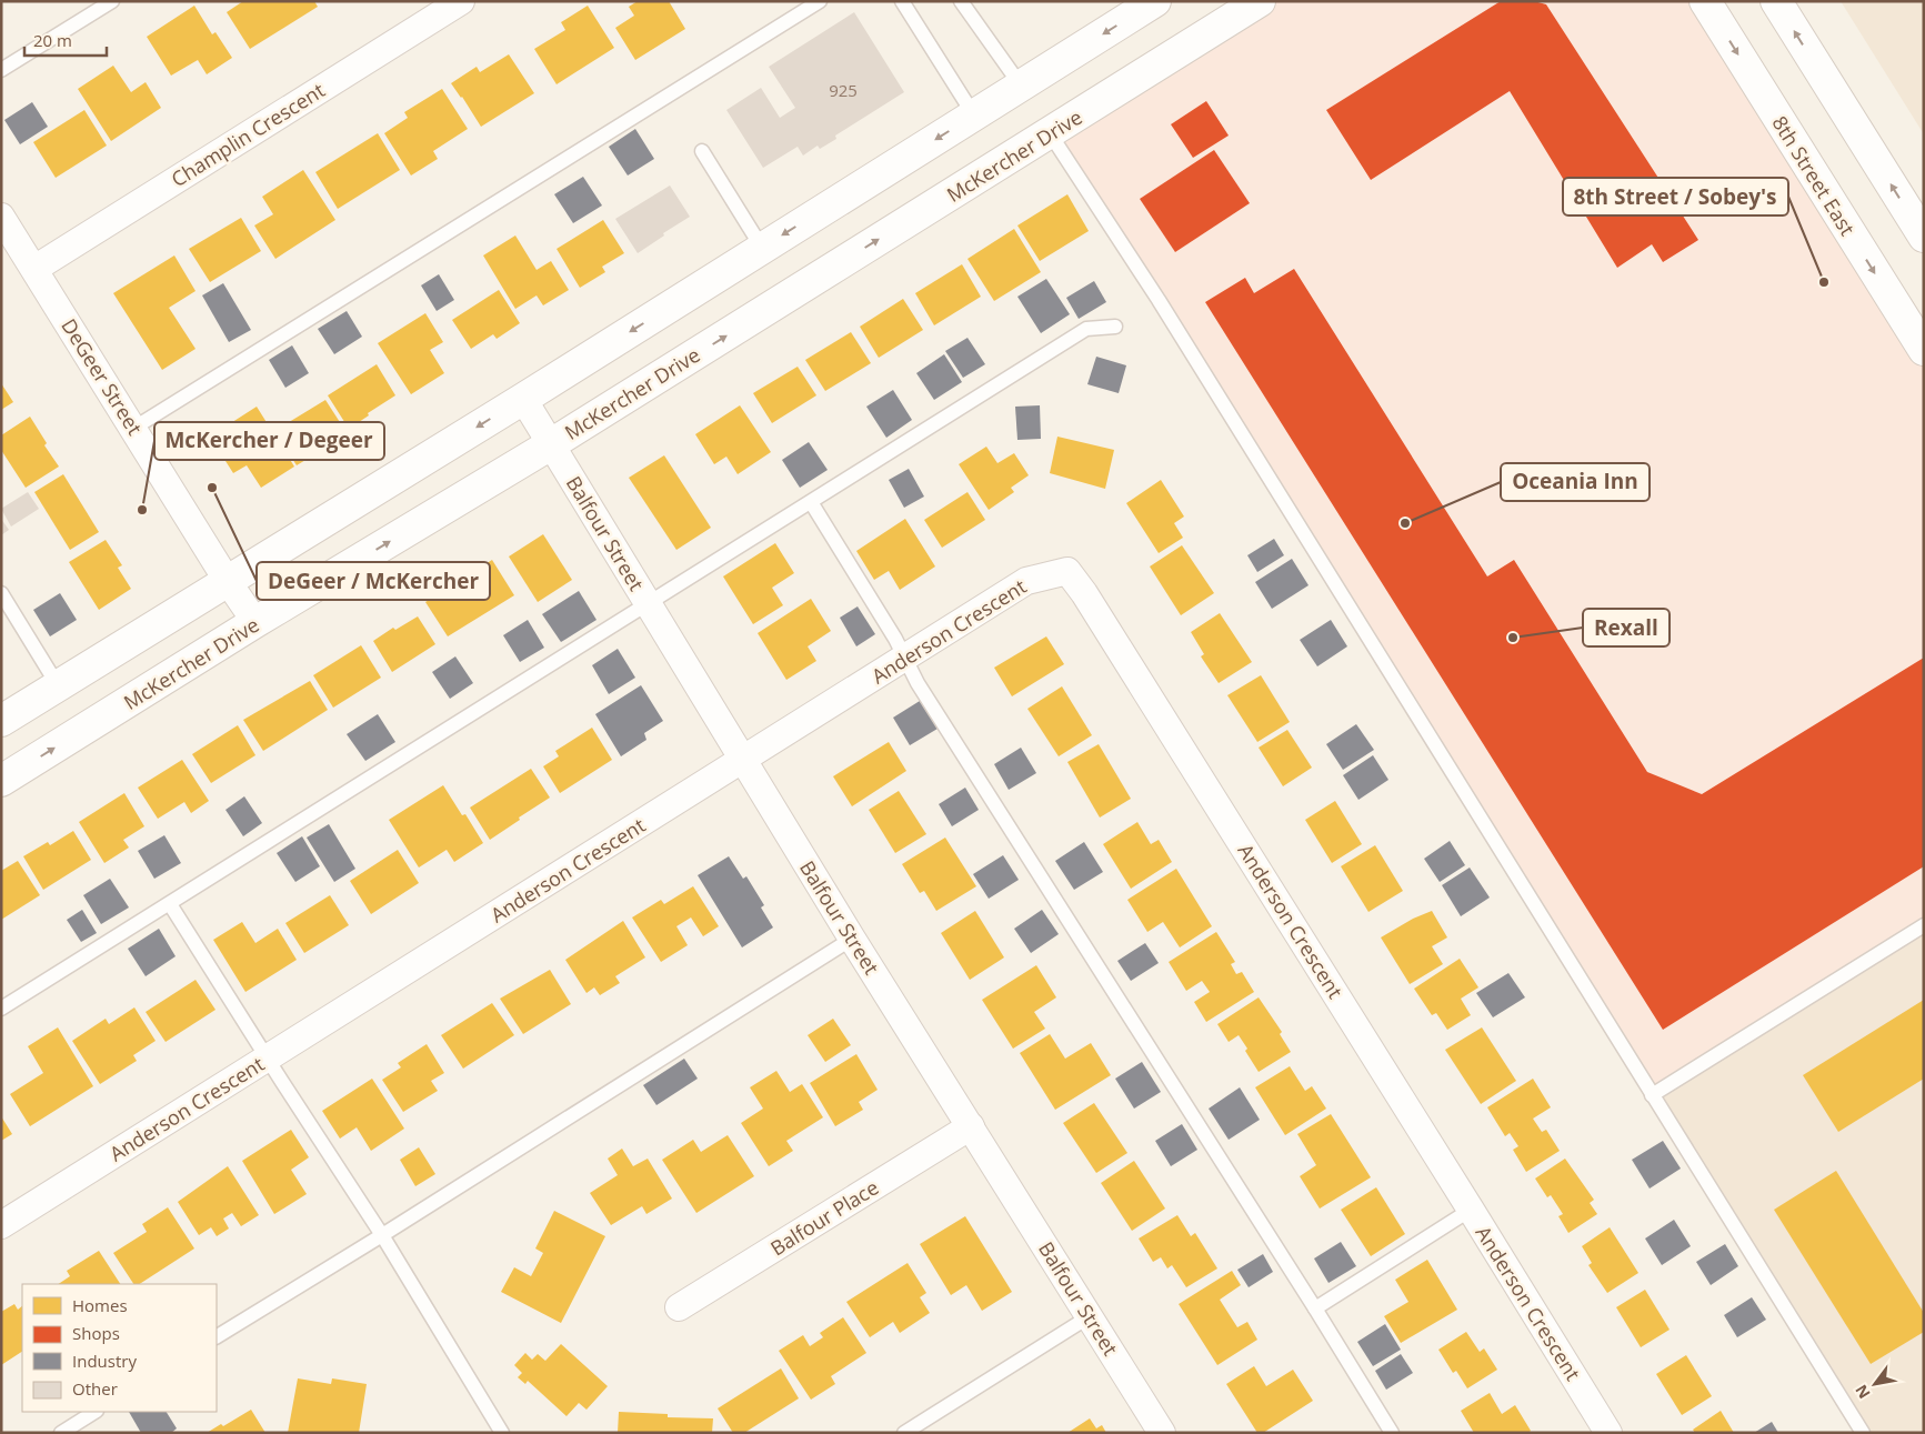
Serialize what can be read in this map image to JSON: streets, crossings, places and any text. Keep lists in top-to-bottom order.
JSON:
{
  "streets": {
    "main road": ["McKercher Drive", "8th Street East"],
    "street": [
      "Champlin Crescent",
      "DeGeer Street",
      "Balfour Street",
      "Anderson Crescent",
      "Balfour Place"
    ]
  },
  "crossings": [
    ["Champlin Crescent", "DeGeer Street"],
    ["McKercher Drive", "DeGeer Street"],
    ["McKercher Drive", "Balfour Street"],
    ["Balfour Street", "Anderson Crescent"],
    ["Balfour Street", "Balfour Place"]
  ],
  "places": [
    "8th Street / Sobey's",
    "DeGeer / McKercher",
    "McKercher / Degeer",
    "Oceania Inn",
    "Rexall"
  ],
  "house_numbers": ["925"],
  "legend": [
    "Homes",
    "Shops",
    "Industry",
    "Other"
  ],
  "scale_bar": "20 m",
  "north": "bottom left"
}
